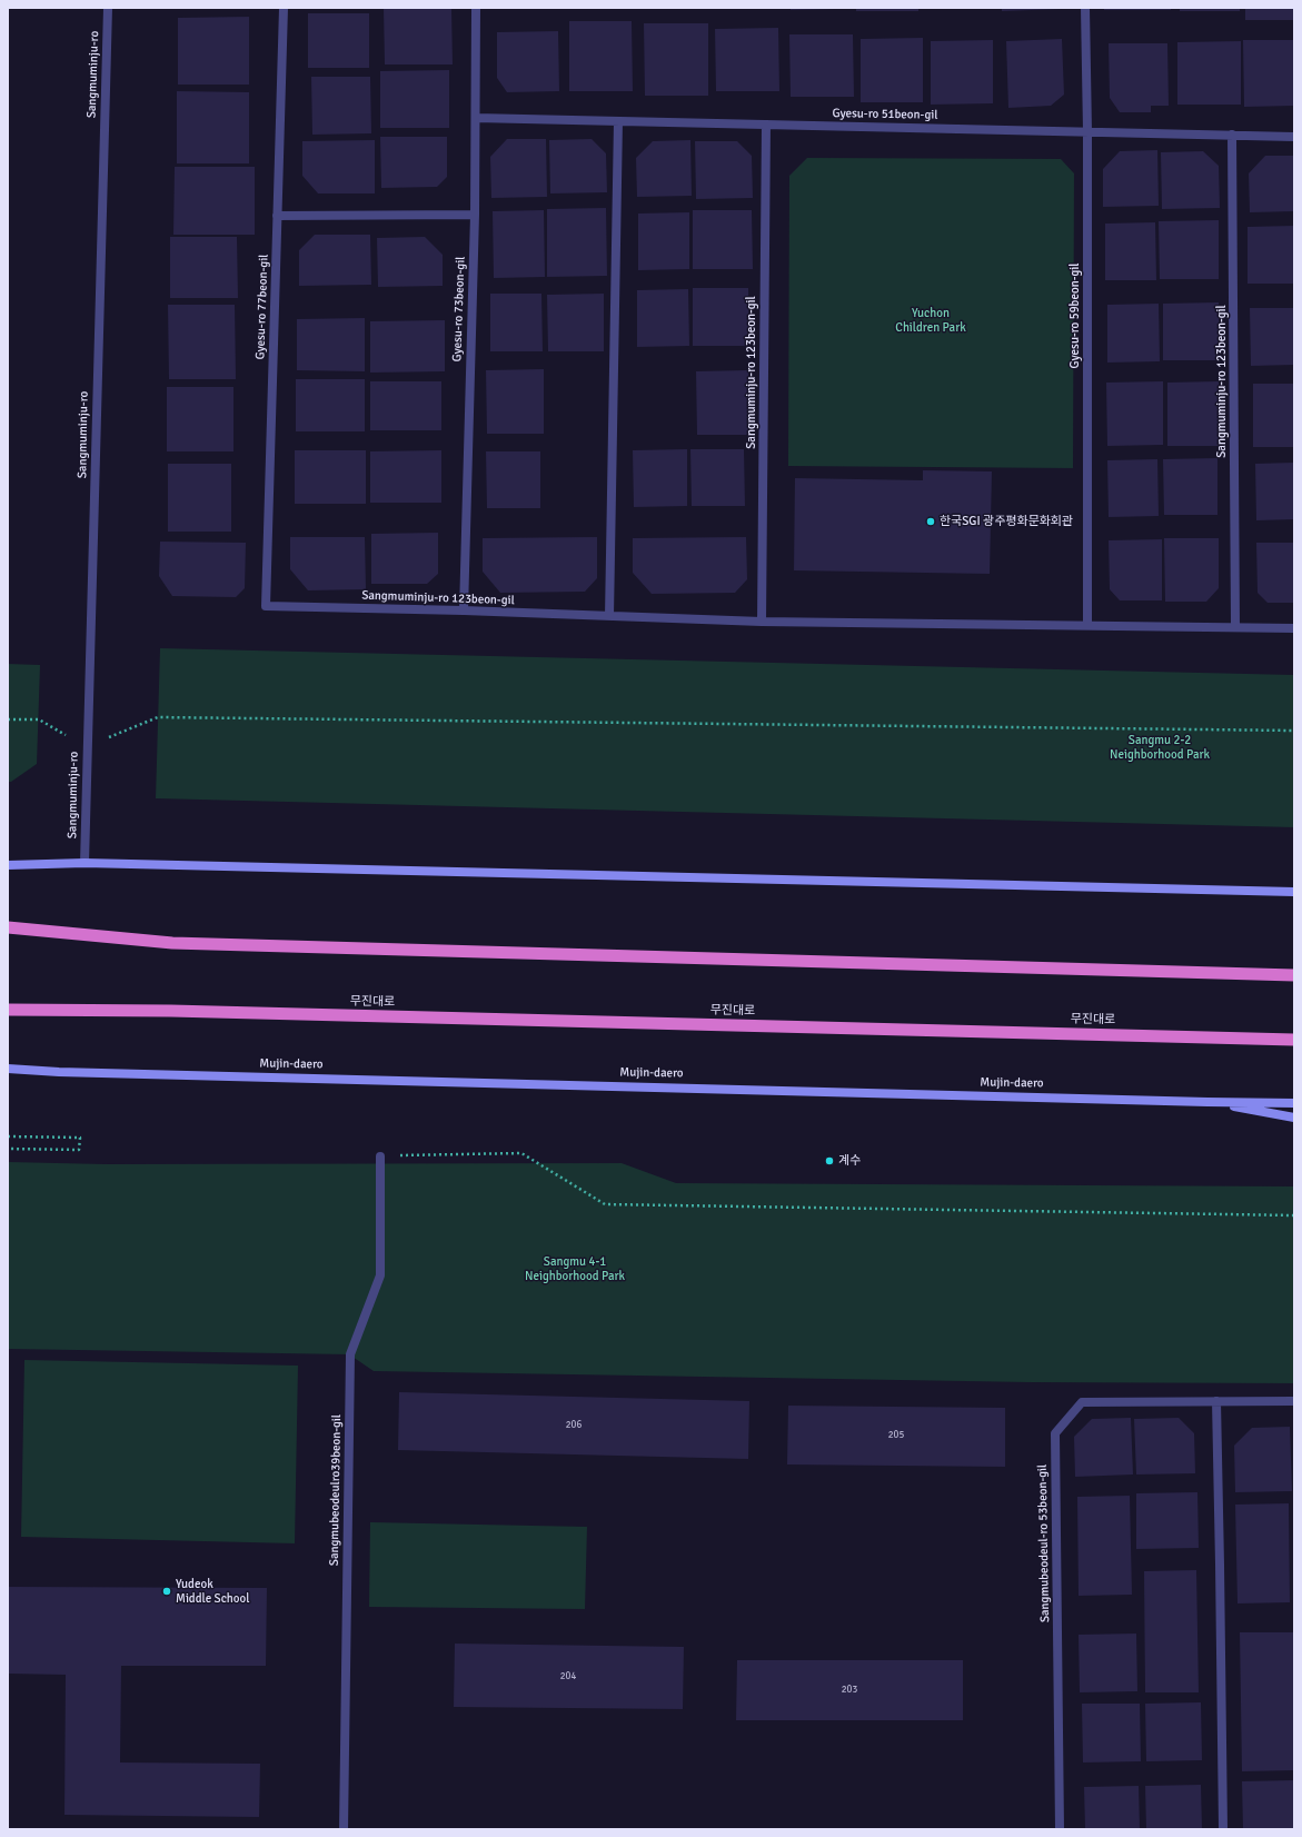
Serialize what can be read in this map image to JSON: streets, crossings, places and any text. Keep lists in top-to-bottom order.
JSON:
{
  "streets": {
    "highway": ["무진대로"],
    "main road": ["Mujin-daero"],
    "street": [
      "Sangmuminju-ro",
      "Gyesu-ro 51beon-gil",
      "Gyesu-ro 77beon-gil",
      "Gyesu-ro 73beon-gil",
      "Gyesu-ro 59beon-gil",
      "Sangmuminju-ro 123beon-gil",
      "Sangmubeodeulro39beon-gil",
      "Sangmubeodeul-ro 53beon-gil"
    ]
  },
  "crossings": [
    ["Gyesu-ro 51beon-gil", "Gyesu-ro 73beon-gil"],
    ["Gyesu-ro 51beon-gil", "Gyesu-ro 59beon-gil"],
    ["Gyesu-ro 51beon-gil", "Sangmuminju-ro 123beon-gil"],
    ["Gyesu-ro 77beon-gil", "Sangmuminju-ro 123beon-gil"],
    ["Gyesu-ro 73beon-gil", "Sangmuminju-ro 123beon-gil"],
    ["Gyesu-ro 59beon-gil", "Sangmuminju-ro 123beon-gil"]
  ],
  "parks": ["Yuchon Children Park", "Sangmu 2-2 Neighborhood Park", "Sangmu 4-1 Neighborhood Park"],
  "places": ["한국SGI 광주평화문화회관", "계수", "Yudeok Middle School"],
  "house_numbers": [
    "206",
    "205",
    "204",
    "203"
  ]
}
